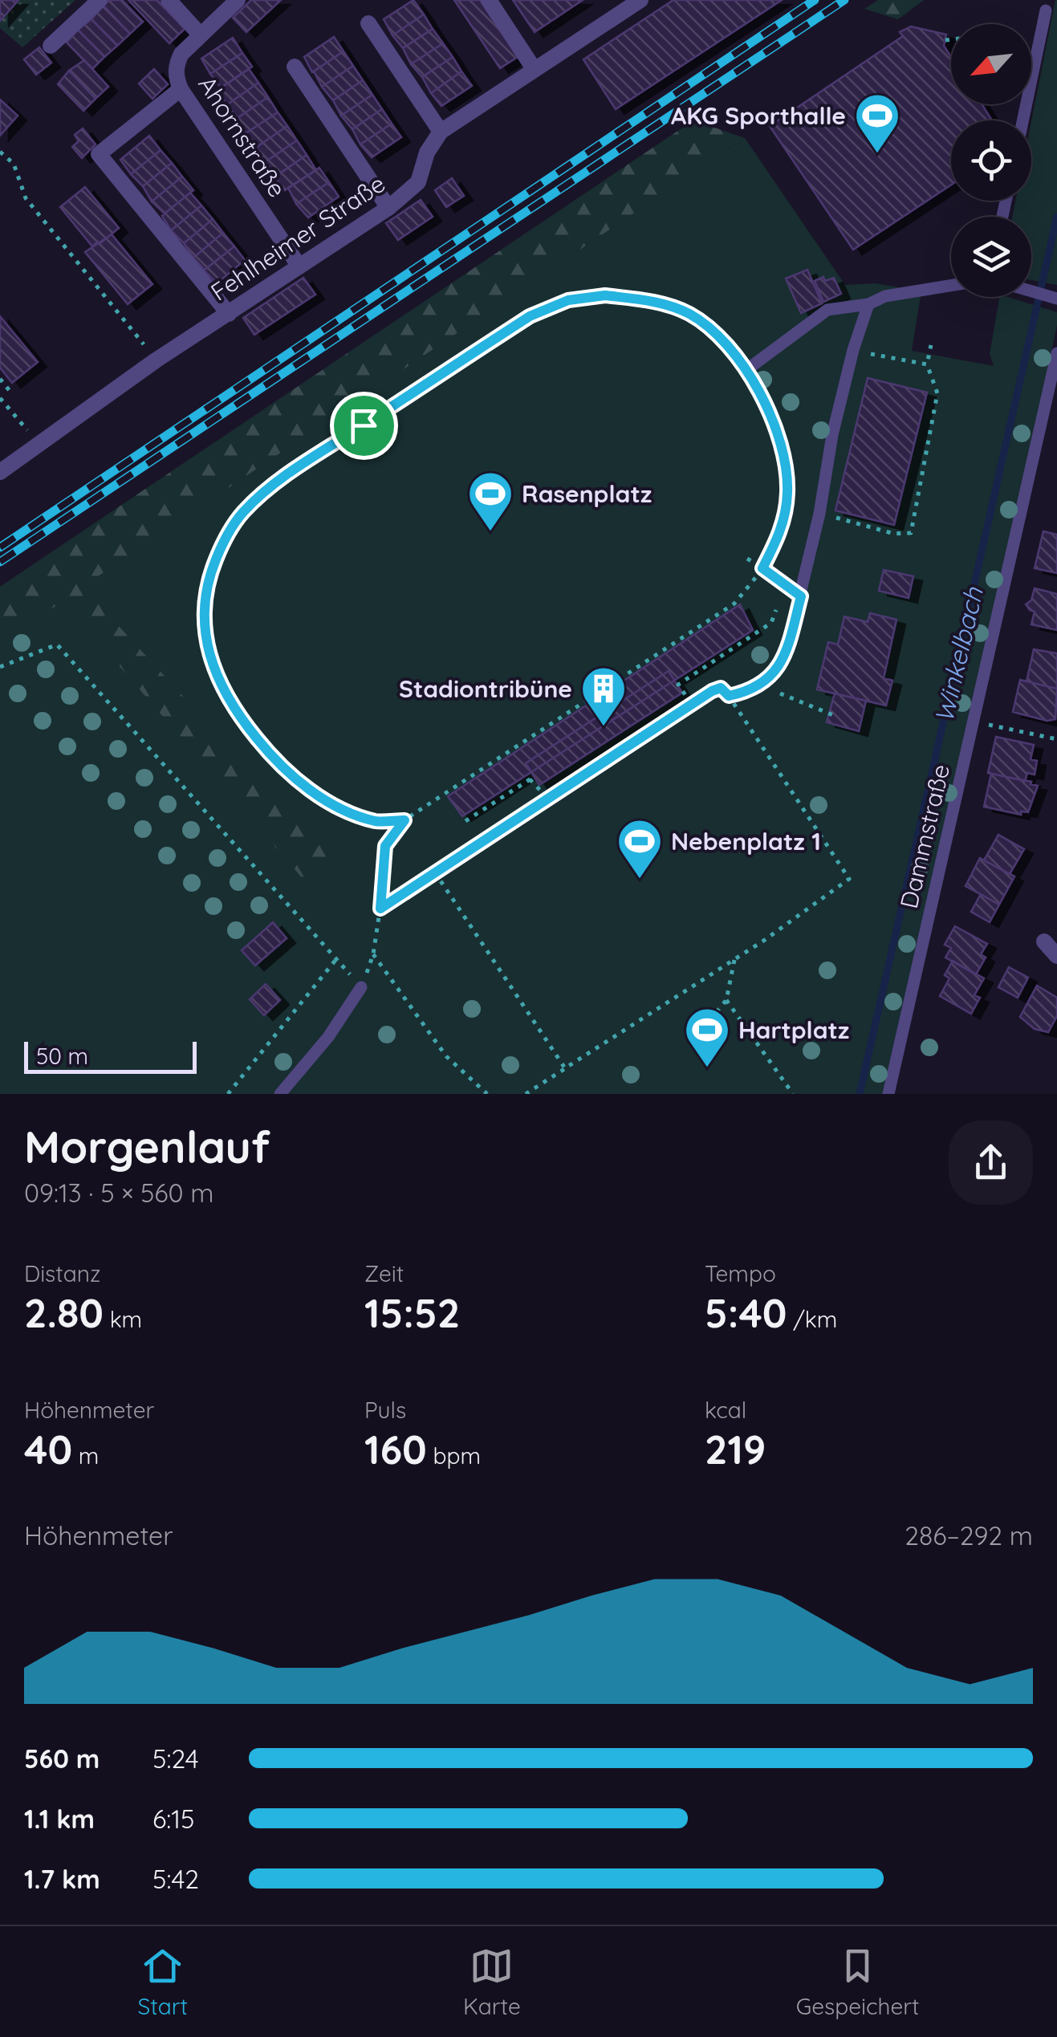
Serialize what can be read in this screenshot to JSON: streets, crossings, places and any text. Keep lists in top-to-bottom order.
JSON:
{
  "streets": {
    "street": ["Ahornstraße", "Fehlheimer Straße"],
    "lane": ["Dammstraße"]
  },
  "crossings": [
    ["Ahornstraße", "Fehlheimer Straße"]
  ],
  "water": ["Winkelbach"],
  "places": {
    "sports": [
      "AKG Sporthalle",
      "Rasenplatz",
      "Nebenplatz 1",
      "Hartplatz"
    ],
    "building": ["Stadiontribüne"]
  },
  "scale_bar": "50 m",
  "north": "bottom left",
  "page": {
    "scale": "50 m",
    "heading": ["Morgenlauf", "09:13 · 5 × 560 m"],
    "stats": [
      ["Distanz", "2.80 km"],
      ["Zeit", "15:52"],
      ["Tempo", "5:40 /km"],
      ["Höhenmeter", "40 m"],
      ["Puls", "160 bpm"],
      ["kcal", "219"]
    ],
    "chart": ["Höhenmeter", "286–292 m"],
    "list": [
      {
        "name": "560 m",
        "note": "5:24"
      },
      {
        "name": "1.1 km",
        "note": "6:15"
      },
      {
        "name": "1.7 km",
        "note": "5:42"
      }
    ],
    "tabs": ["Start", "Karte", "Gespeichert"]
  }
}
